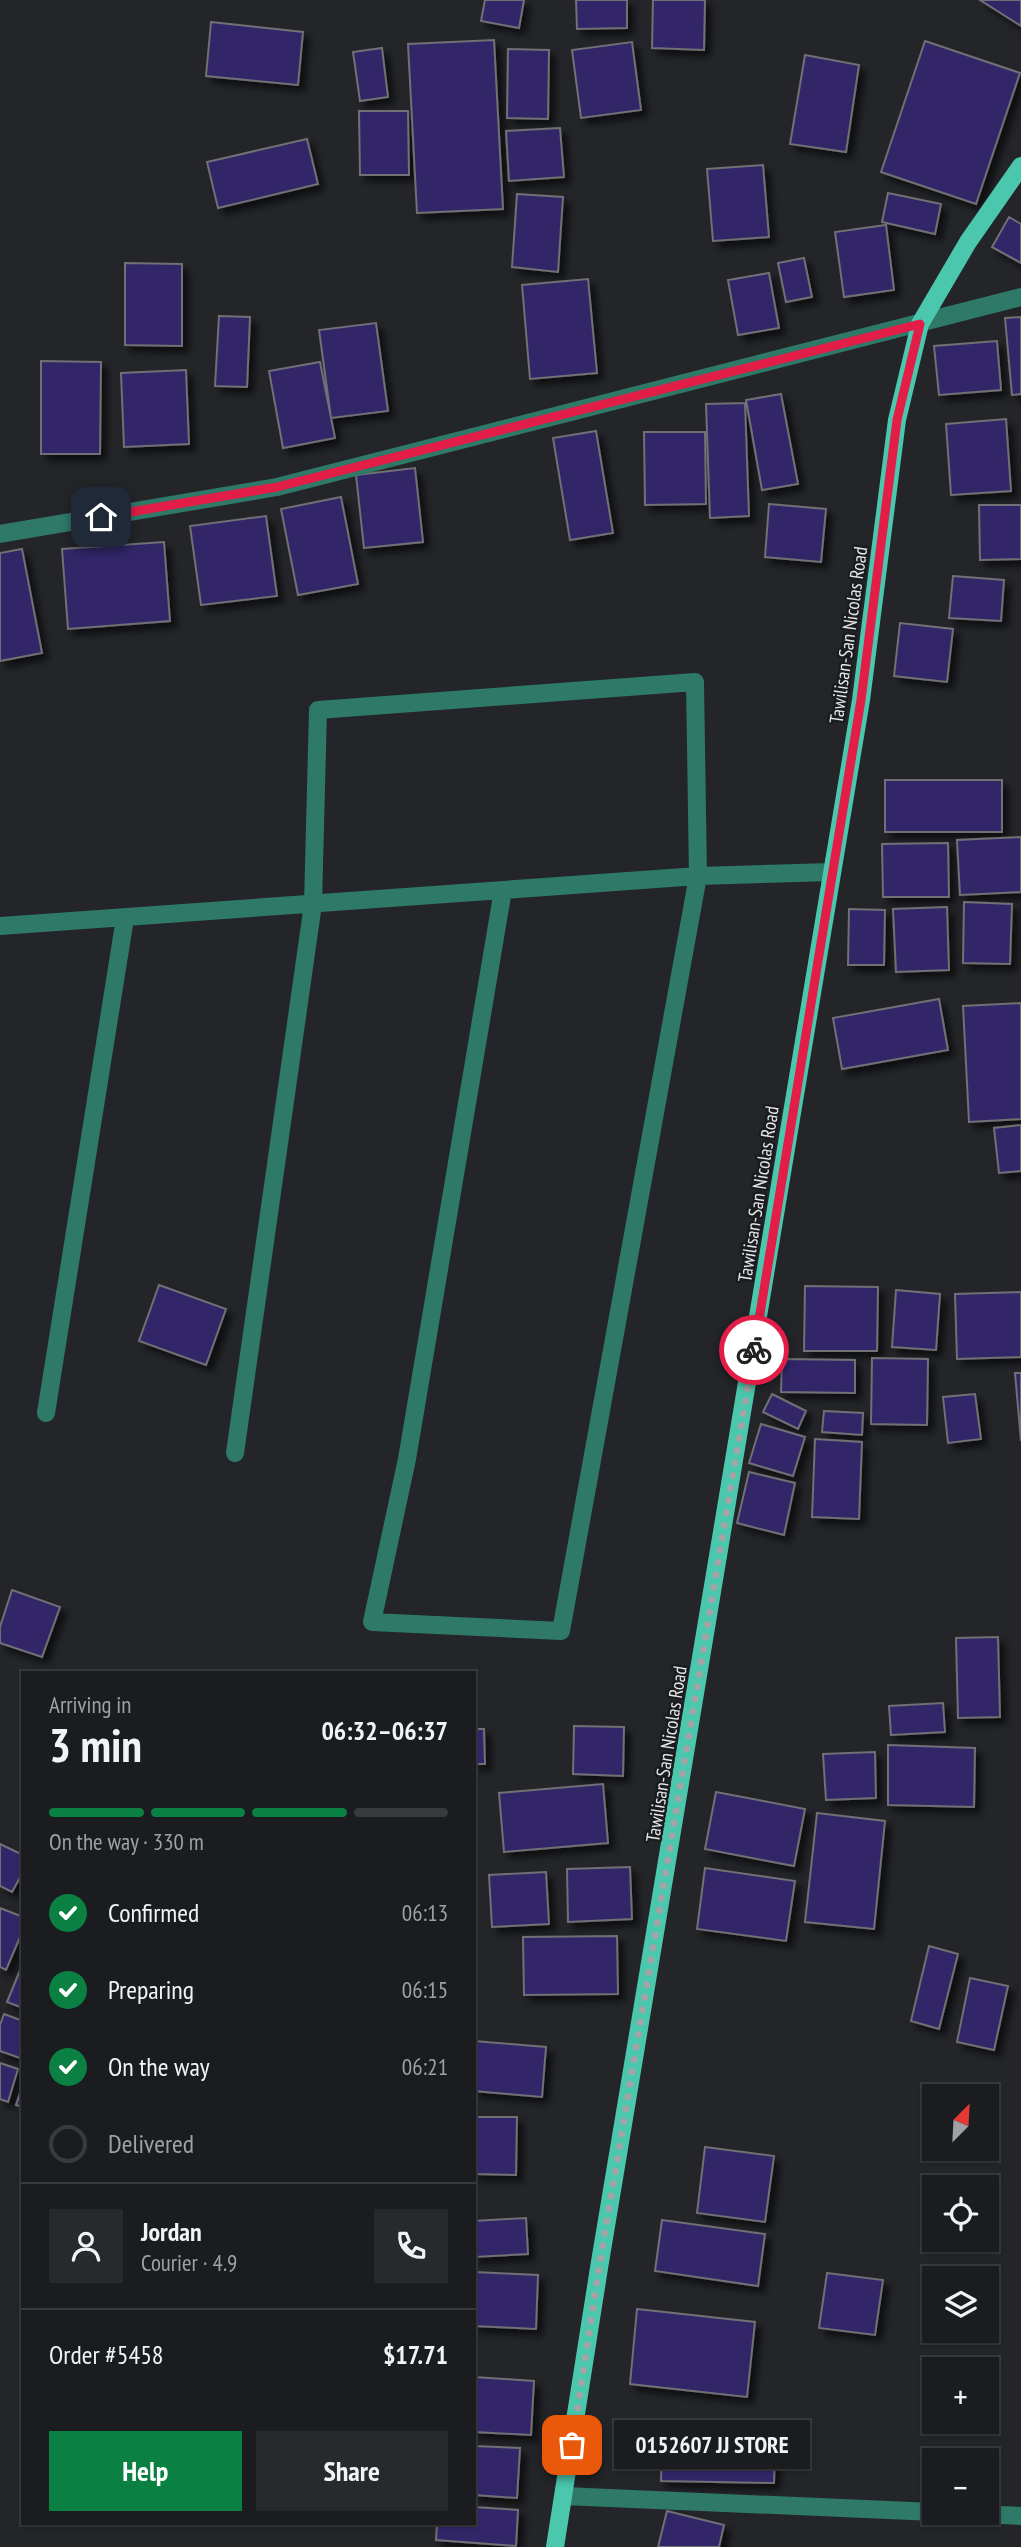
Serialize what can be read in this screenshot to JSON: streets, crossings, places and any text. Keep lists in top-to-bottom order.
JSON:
{
  "streets": {
    "main road": ["Tawilisan-San Nicolas Road"]
  },
  "places": ["0152607 JJ STORE"],
  "north": "top right",
  "page": {
    "heading": ["3 min", "Arriving in", "06:32–06:37"],
    "panel": [
      "Jordan",
      "Courier · 4.9",
      "Order #5458",
      "$17.71"
    ],
    "bar": "On the way · 330 m",
    "list": [
      ["Confirmed", "06:13"],
      ["Preparing", "06:15"],
      ["On the way", "06:21"],
      "Delivered"
    ],
    "map_buttons": ["+", "−"],
    "buttons": ["Help", "Share"],
    "bubble": "0152607 JJ STORE"
  }
}
